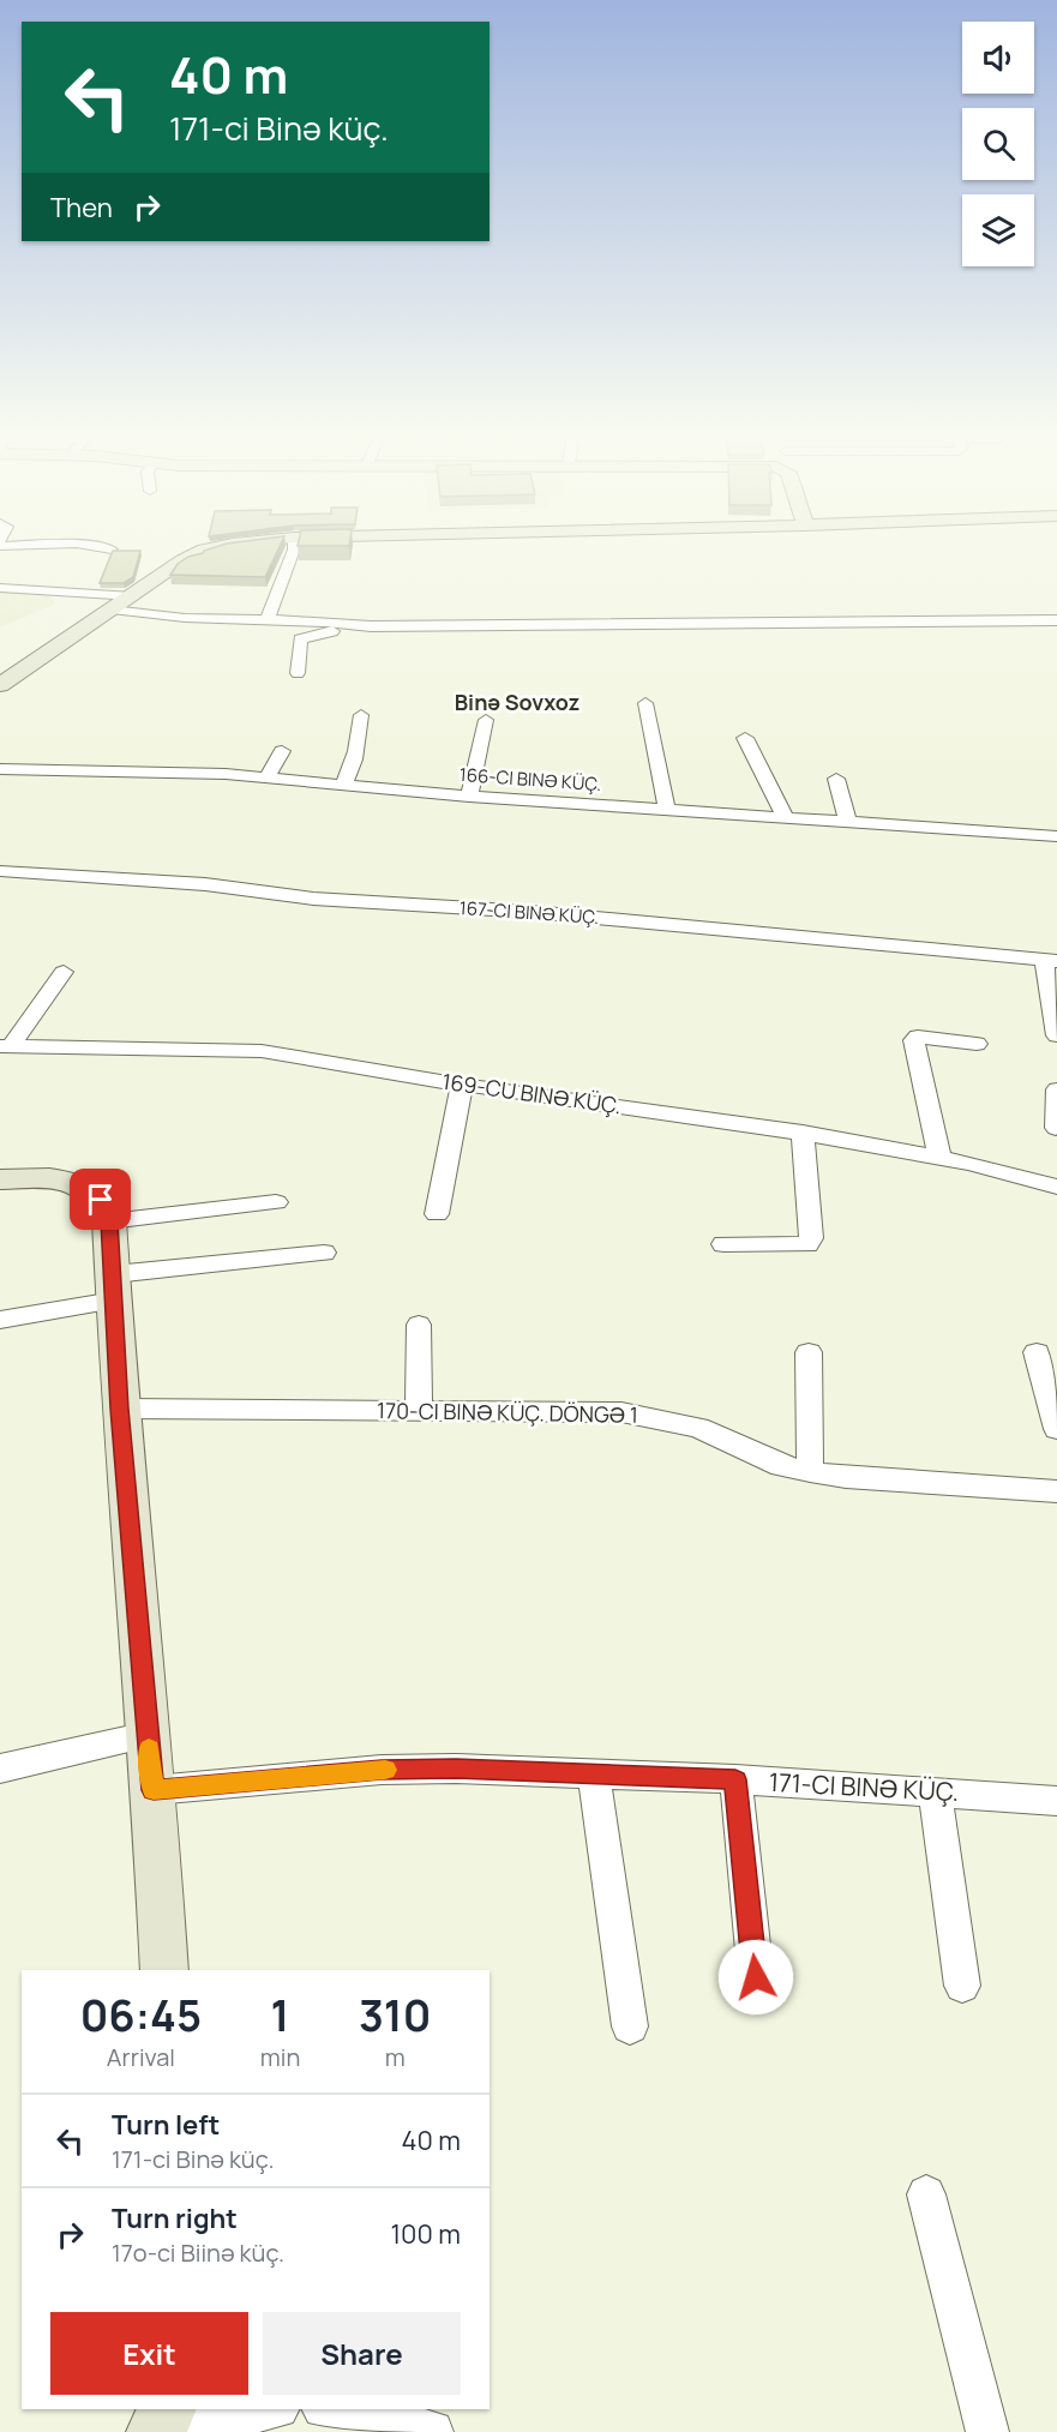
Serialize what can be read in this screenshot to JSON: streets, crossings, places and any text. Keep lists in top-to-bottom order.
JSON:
{
  "streets": {
    "street": [
      "167-CI BINƏ KÜÇ.",
      "169-CU BINƏ KÜÇ.",
      "170-CI BINƏ KÜÇ. DÖNGƏ 1",
      "171-CI BINƏ KÜÇ."
    ]
  },
  "districts": ["Binə Sovxoz"],
  "page": {
    "turn": ["40 m", "171-ci Binə küç."],
    "then": "Then",
    "eta": [
      "06:45",
      "Arrival",
      "1",
      "min",
      "310",
      "m"
    ],
    "list": [
      {
        "name": "Turn left",
        "note": "171-ci Binə küç.",
        "value": "40 m"
      },
      {
        "name": "Turn right",
        "note": "17o-ci Biinə küç.",
        "value": "100 m"
      }
    ],
    "buttons": ["Exit", "Share"]
  }
}
